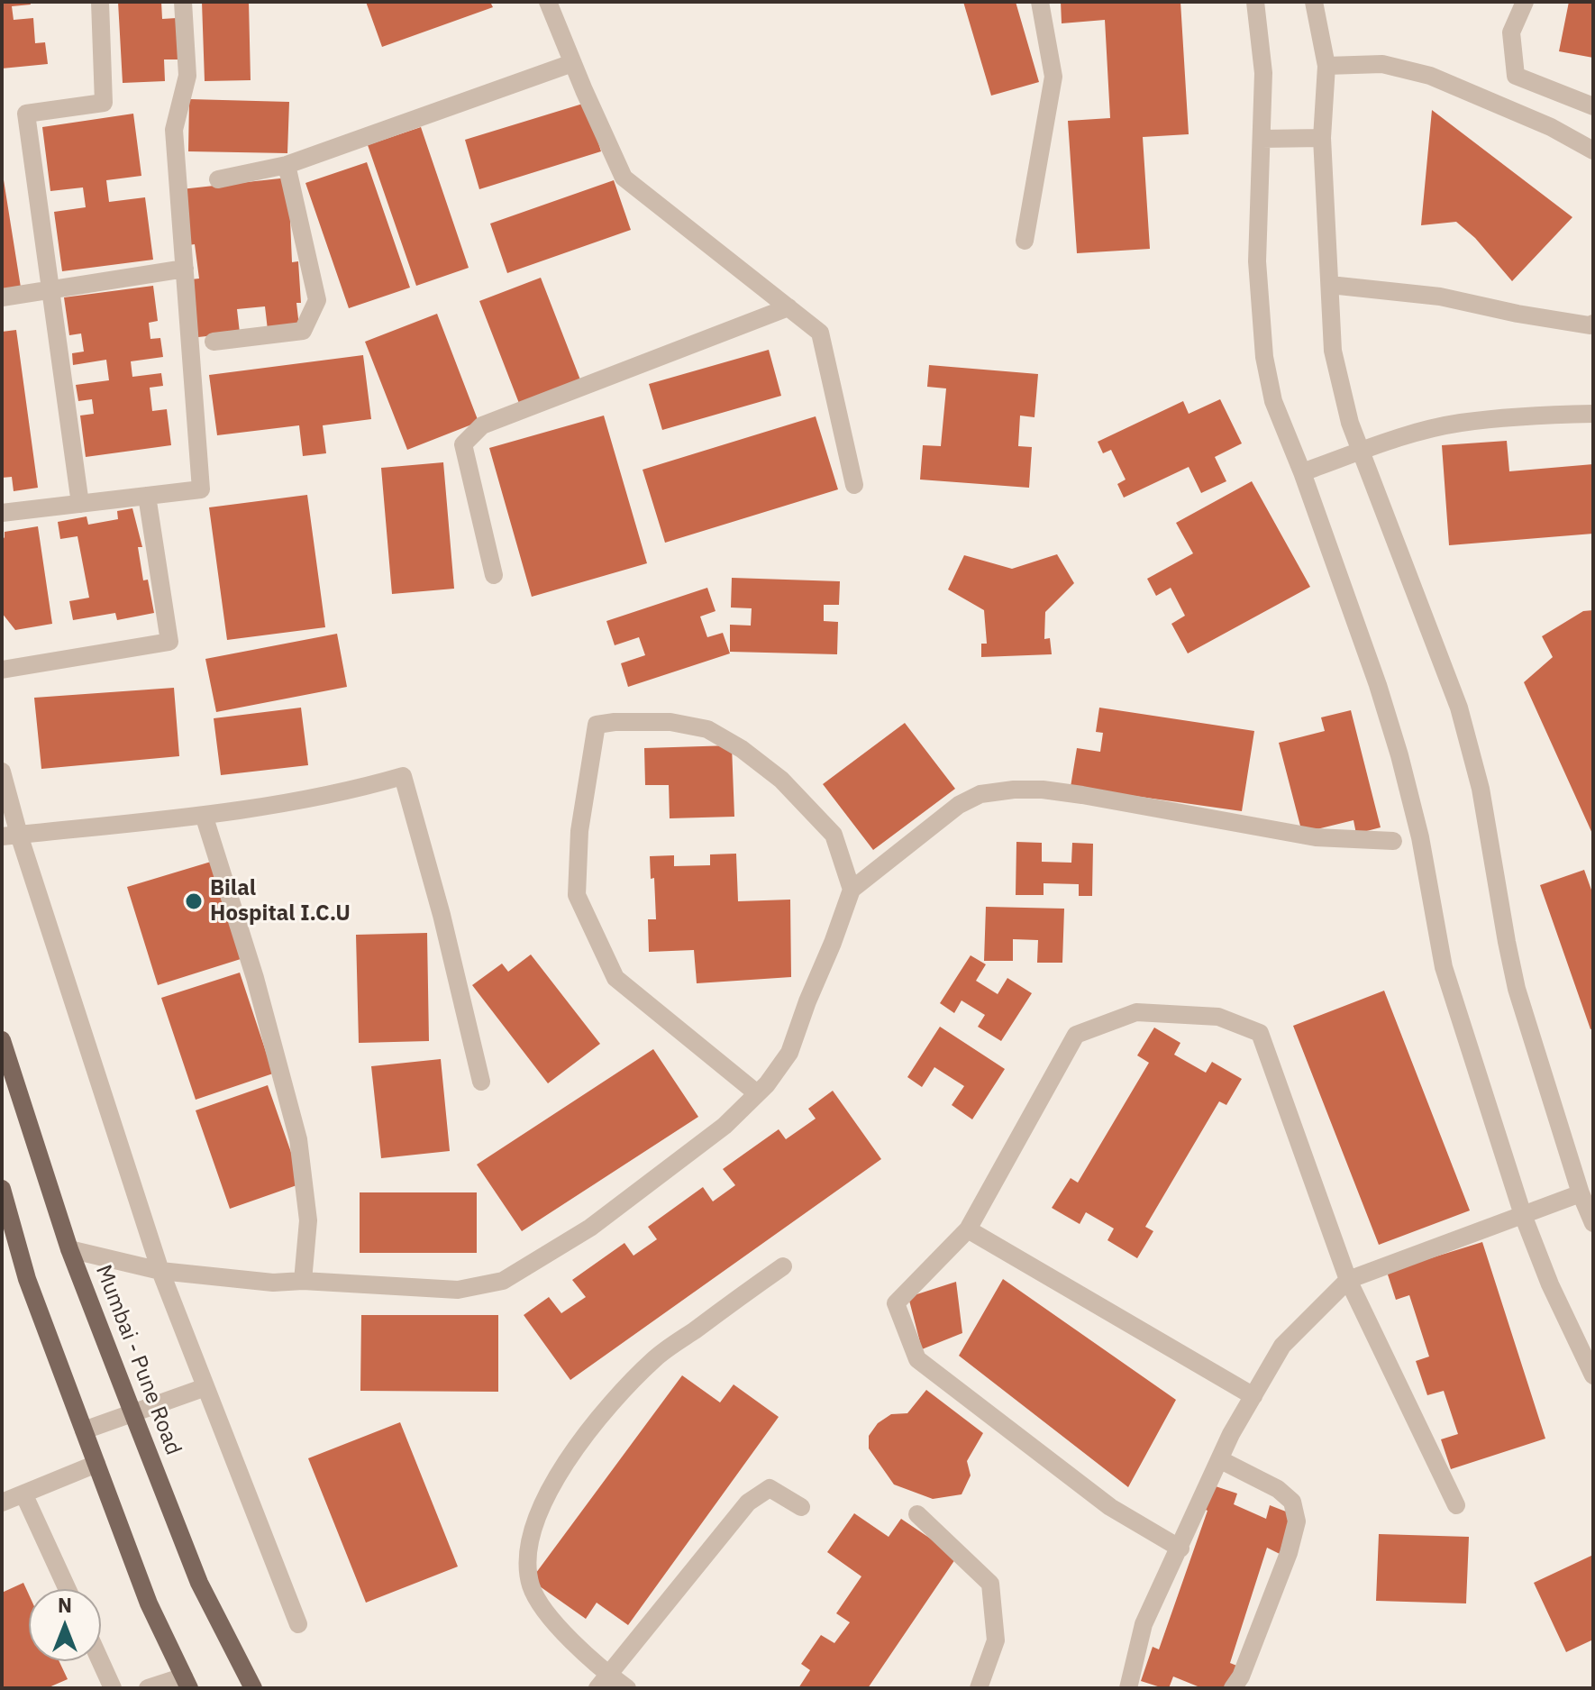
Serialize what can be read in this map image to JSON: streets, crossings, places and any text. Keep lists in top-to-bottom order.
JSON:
{
  "streets": {
    "main road": ["Mumbai - Pune Road"]
  },
  "places": ["Bilal Hospital I.C.U"],
  "north": "top"
}
